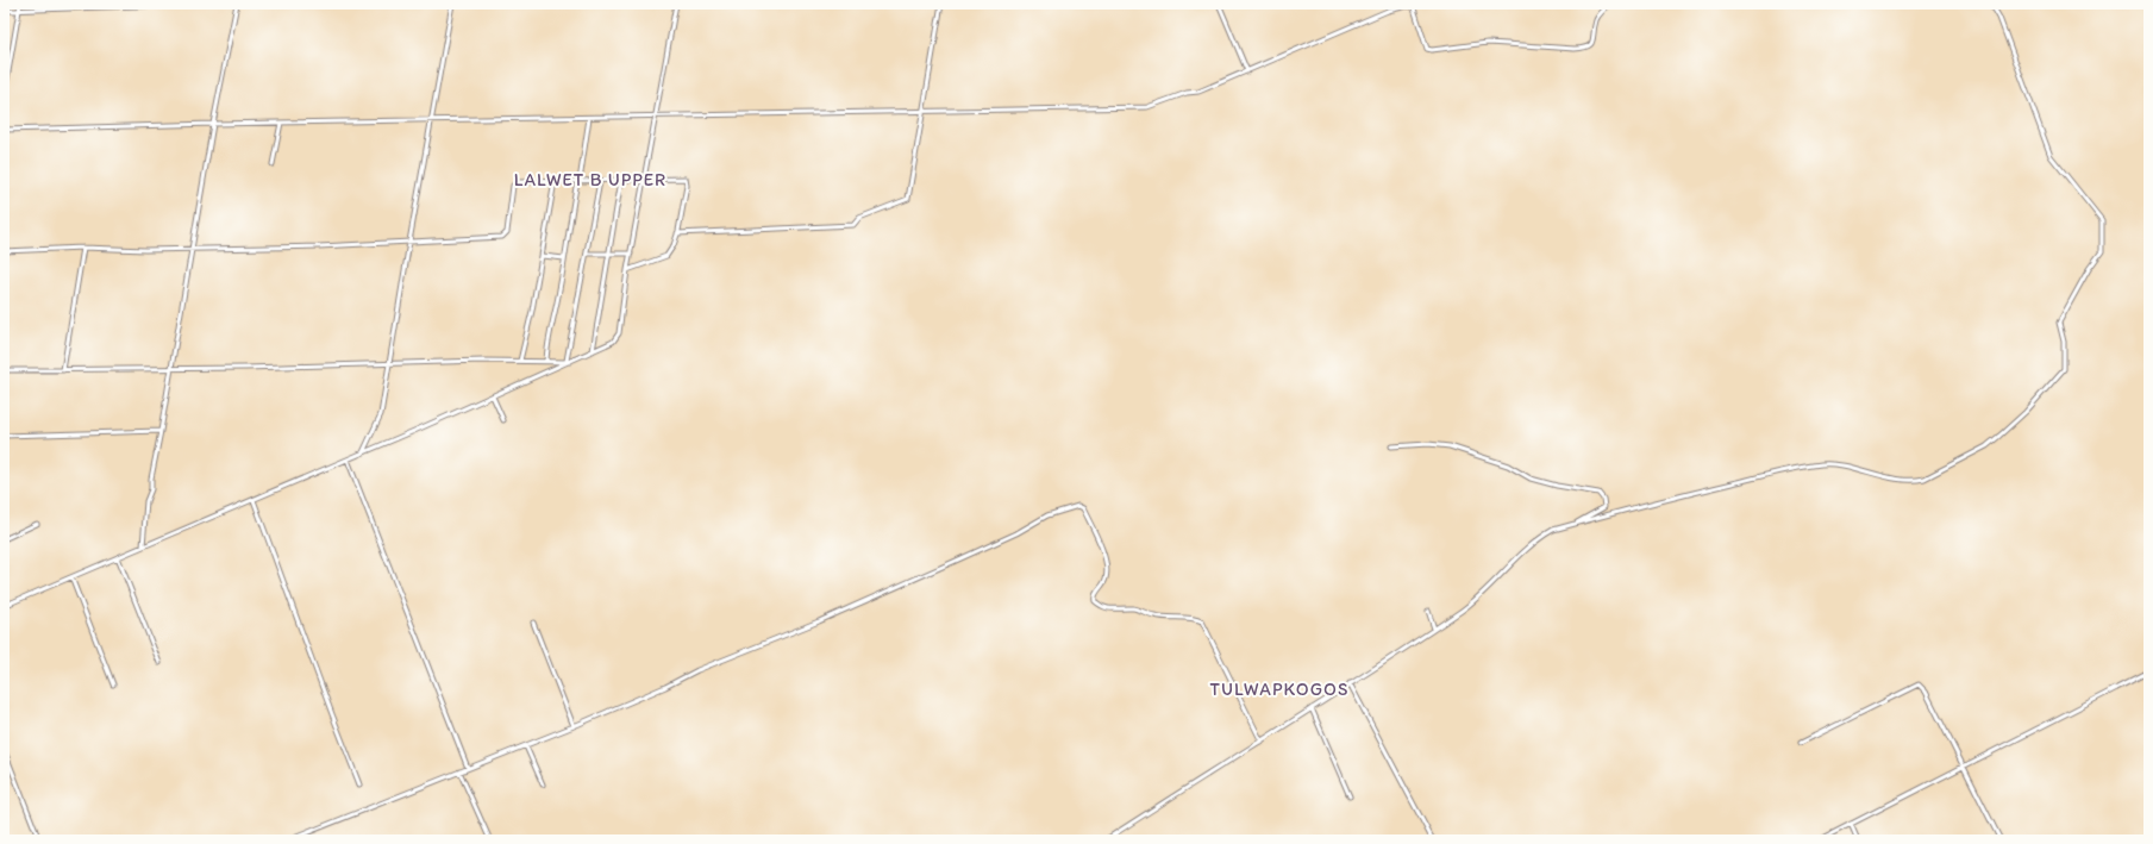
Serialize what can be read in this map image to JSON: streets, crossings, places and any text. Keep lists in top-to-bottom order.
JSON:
{
  "districts": ["LALWET B UPPER", "TULWAPKOGOS"]
}
